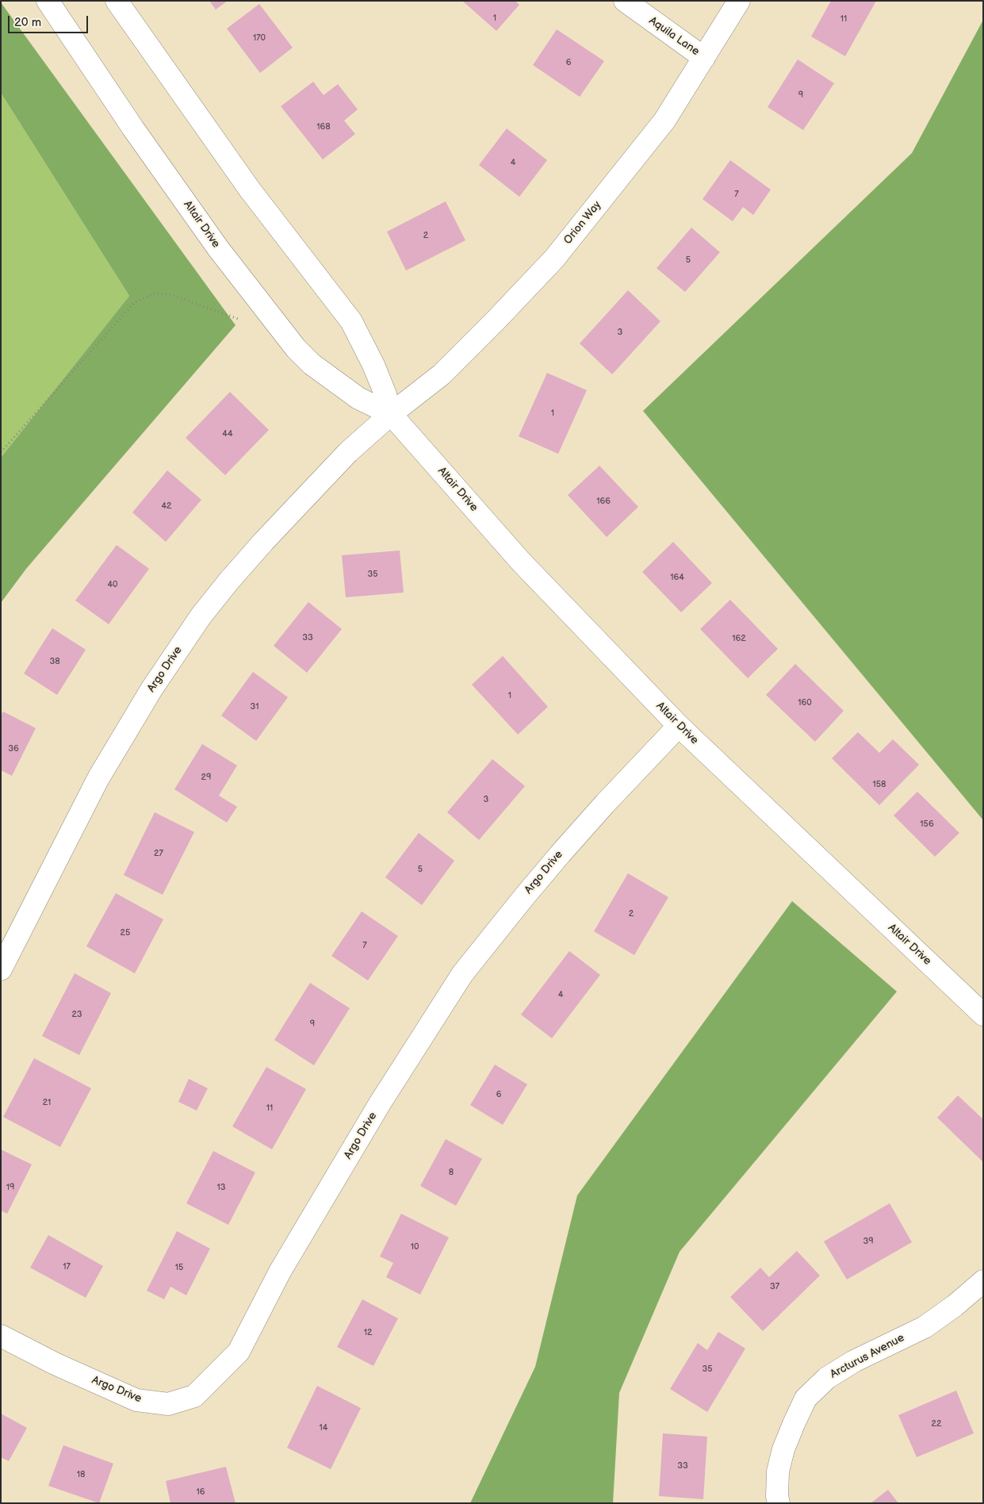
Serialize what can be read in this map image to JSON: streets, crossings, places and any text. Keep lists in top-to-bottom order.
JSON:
{
  "streets": {
    "street": [
      "Aquila Lane",
      "Orion Way",
      "Altair Drive",
      "Argo Drive",
      "Arcturus Avenue"
    ]
  },
  "crossings": [
    ["Aquila Lane", "Orion Way"],
    ["Orion Way", "Altair Drive"],
    ["Orion Way", "Argo Drive"],
    ["Altair Drive", "Argo Drive"]
  ],
  "house_numbers": [
    "1",
    "11",
    "170",
    "6",
    "9",
    "168",
    "4",
    "7",
    "2",
    "5",
    "3",
    "1",
    "44",
    "166",
    "42",
    "35",
    "164",
    "40",
    "33",
    "162",
    "38",
    "1",
    "160",
    "31",
    "36",
    "29",
    "158",
    "3",
    "156",
    "27",
    "5",
    "2",
    "25",
    "7",
    "4",
    "23",
    "9",
    "6",
    "21",
    "11",
    "8",
    "19",
    "13",
    "39",
    "10",
    "17",
    "15",
    "37",
    "12",
    "35",
    "22",
    "14",
    "33",
    "18",
    "16"
  ],
  "scale_bar": "20 m"
}
